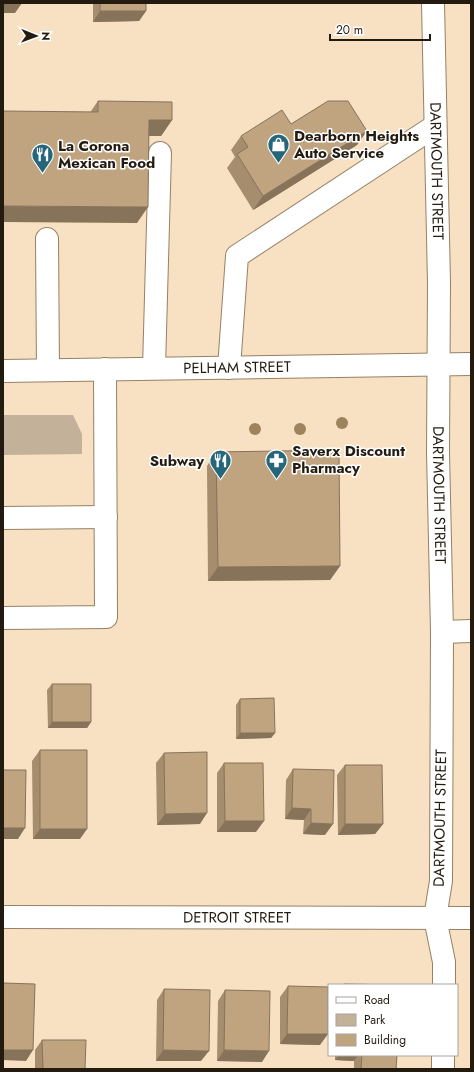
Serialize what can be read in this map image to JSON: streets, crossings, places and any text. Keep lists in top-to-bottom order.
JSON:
{
  "streets": {
    "street": ["DARTMOUTH STREET", "PELHAM STREET", "DETROIT STREET"]
  },
  "crossings": [
    ["DARTMOUTH STREET", "PELHAM STREET"],
    ["DARTMOUTH STREET", "DETROIT STREET"]
  ],
  "places": {
    "shop": ["Dearborn Heights Auto Service"],
    "restaurant": ["La Corona Mexican Food", "Subway"],
    "pharmacy": ["Saverx Discount Pharmacy"]
  },
  "legend": ["Road", "Park", "Building"],
  "scale_bar": "20 m",
  "north": "right"
}
